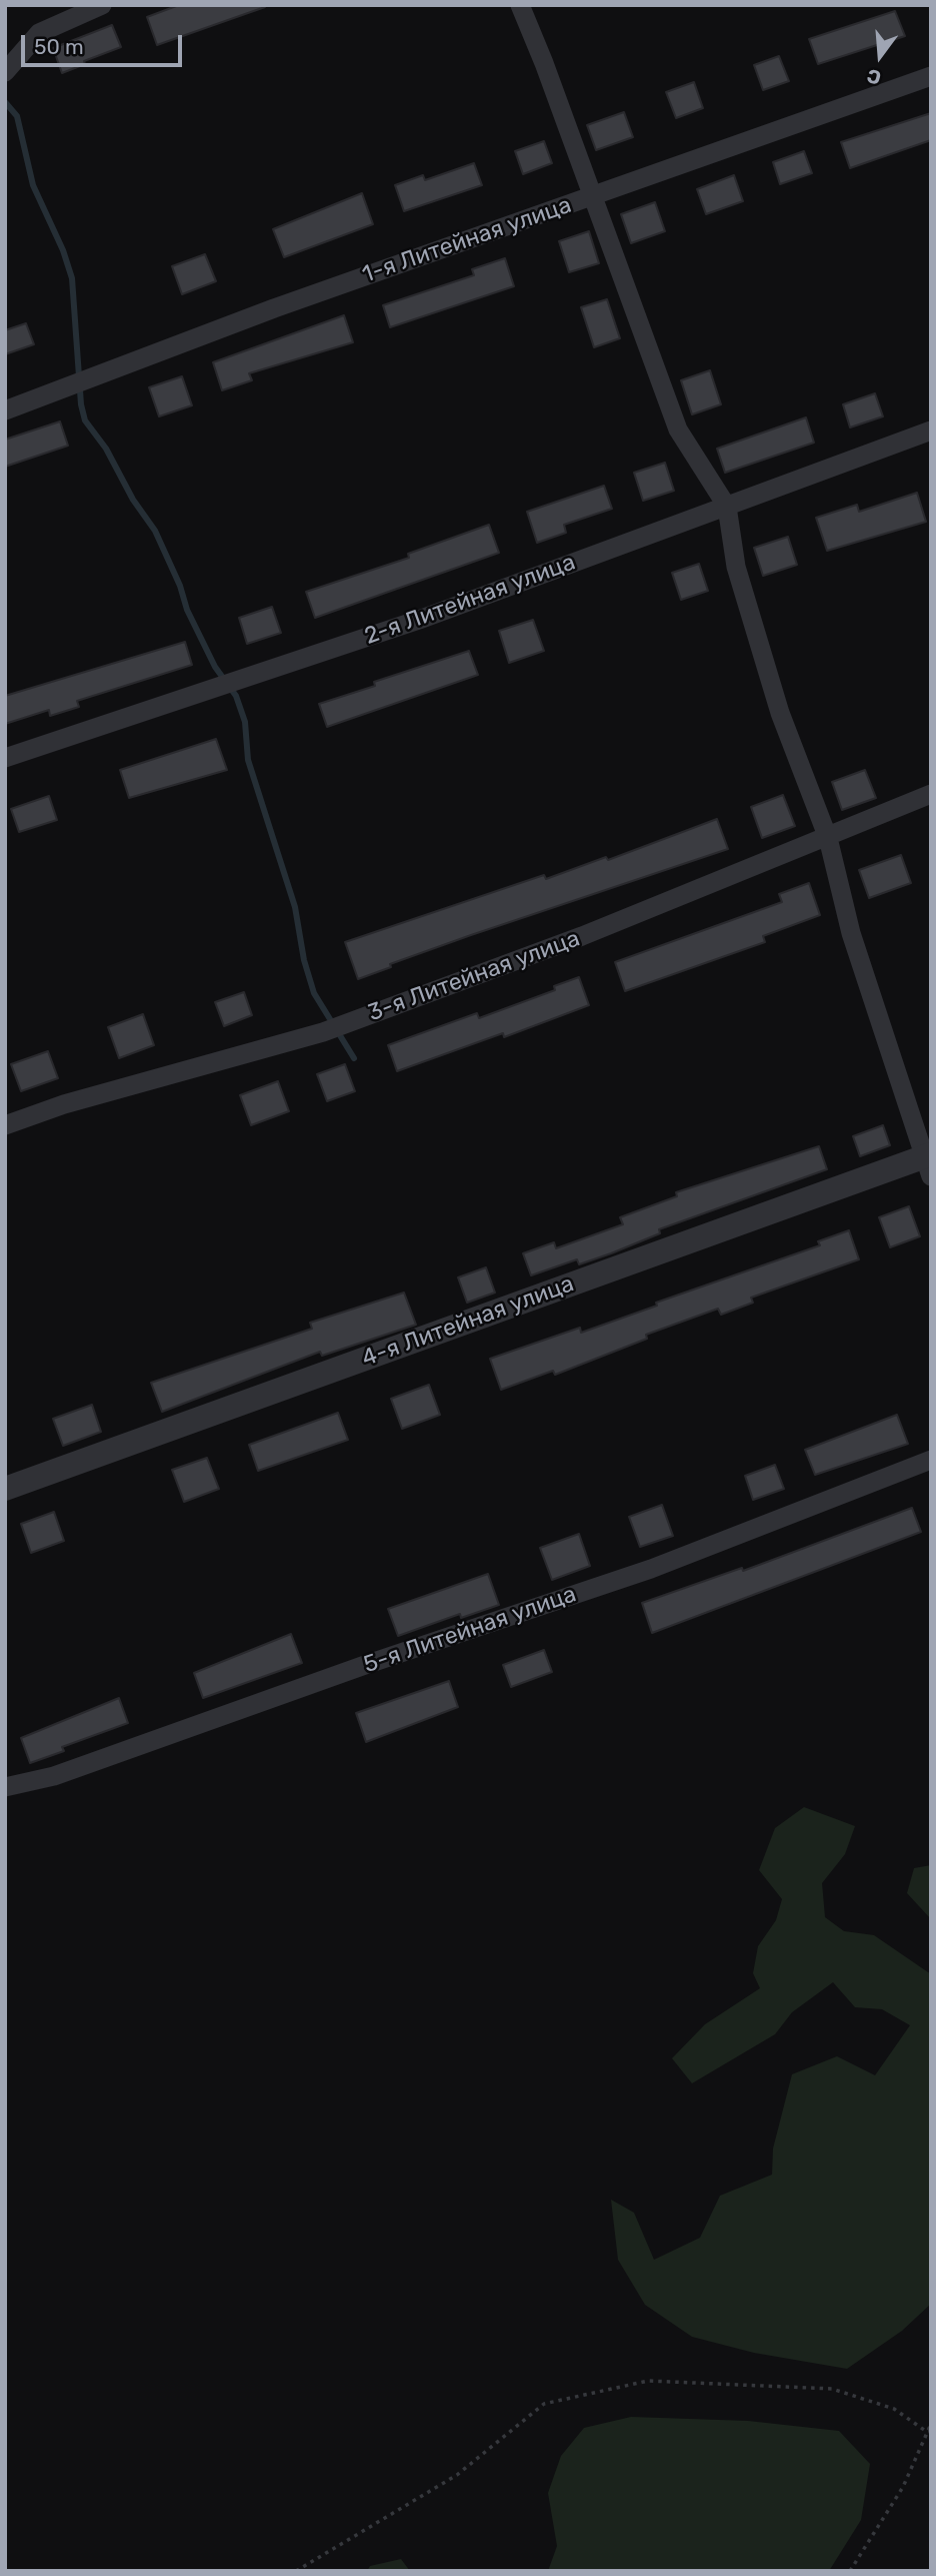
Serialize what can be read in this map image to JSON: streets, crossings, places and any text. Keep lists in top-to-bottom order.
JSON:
{
  "streets": {
    "street": [
      "1-я Литейная улица",
      "2-я Литейная улица",
      "3-я Литейная улица",
      "4-я Литейная улица",
      "5-я Литейная улица"
    ]
  },
  "scale_bar": "50 m",
  "north": "bottom"
}
